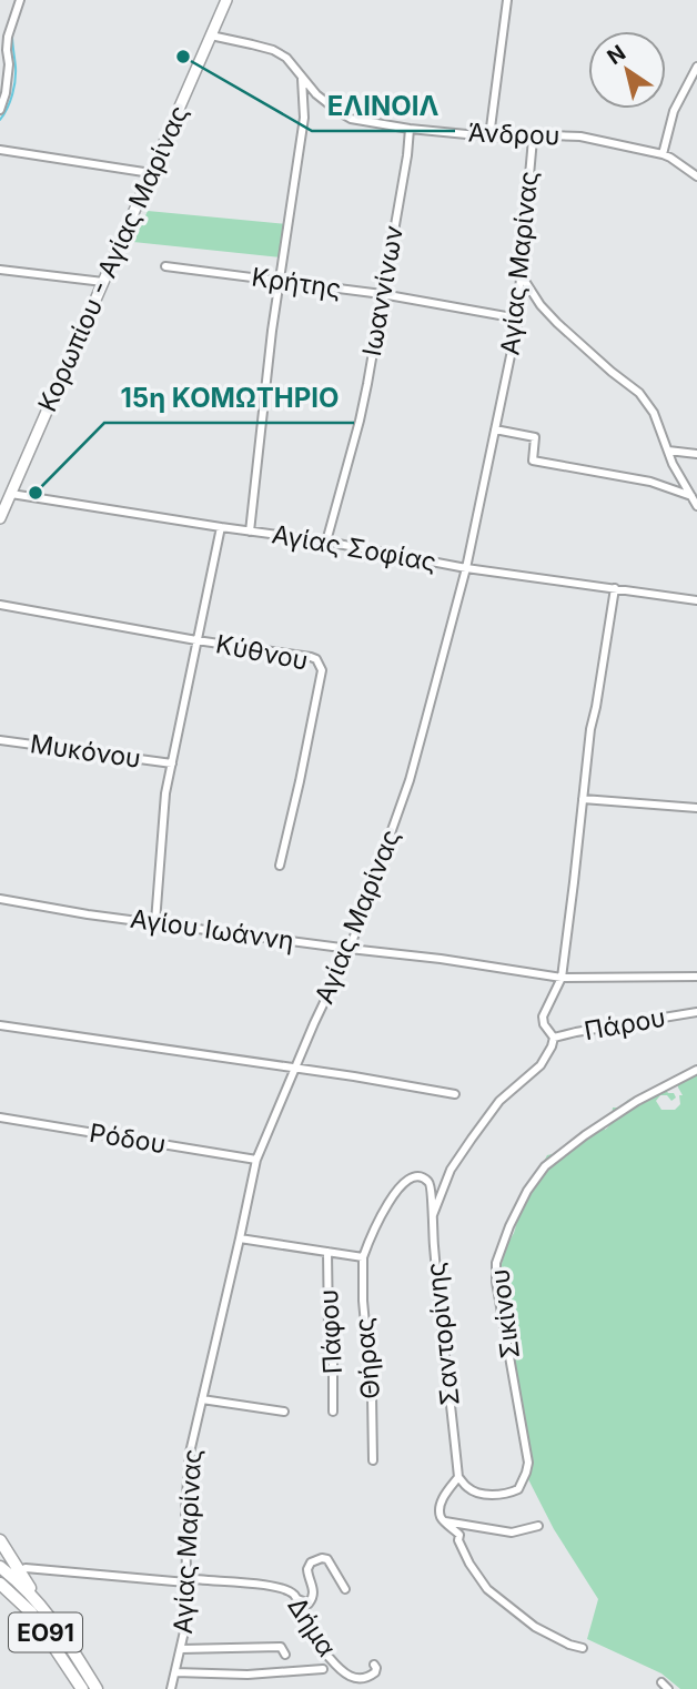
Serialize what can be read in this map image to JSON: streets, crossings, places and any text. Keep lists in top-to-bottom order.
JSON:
{
  "streets": {
    "main road": ["Κορωπίου - Αγίας Μαρίνας", "ΕΟ91"],
    "street": [
      "Άνδρου",
      "Αγίας Μαρίνας",
      "Κρήτης",
      "Ιωαννίνων",
      "Αγίας Σοφίας",
      "Κύθνου",
      "Μυκόνου",
      "Αγίου Ιωάννη",
      "Πάρου",
      "Ρόδου",
      "Σικίνου",
      "Πάφου",
      "Σαντορίνης",
      "Θήρας",
      "Δήμα"
    ]
  },
  "crossings": [
    ["Άνδρου", "Κορωπίου - Αγίας Μαρίνας"],
    ["Άνδρου", "Αγίας Μαρίνας"],
    ["Άνδρου", "Ιωαννίνων"],
    ["Κορωπίου - Αγίας Μαρίνας", "Αγίας Σοφίας"],
    ["Αγίας Μαρίνας", "Κρήτης"],
    ["Αγίας Μαρίνας", "Αγίας Σοφίας"],
    ["Αγίας Μαρίνας", "Αγίου Ιωάννη"],
    ["Αγίας Μαρίνας", "Ρόδου"],
    ["Αγίας Μαρίνας", "Δήμα"],
    ["Κρήτης", "Ιωαννίνων"],
    ["Ιωαννίνων", "Αγίας Σοφίας"],
    ["Σικίνου", "Σαντορίνης"],
    ["Σαντορίνης", "Θήρας"]
  ],
  "places": ["ΕΛΙΝΟΙΛ", "15η ΚΟΜΩΤΗΡΙΟ"],
  "north": "top left"
}
